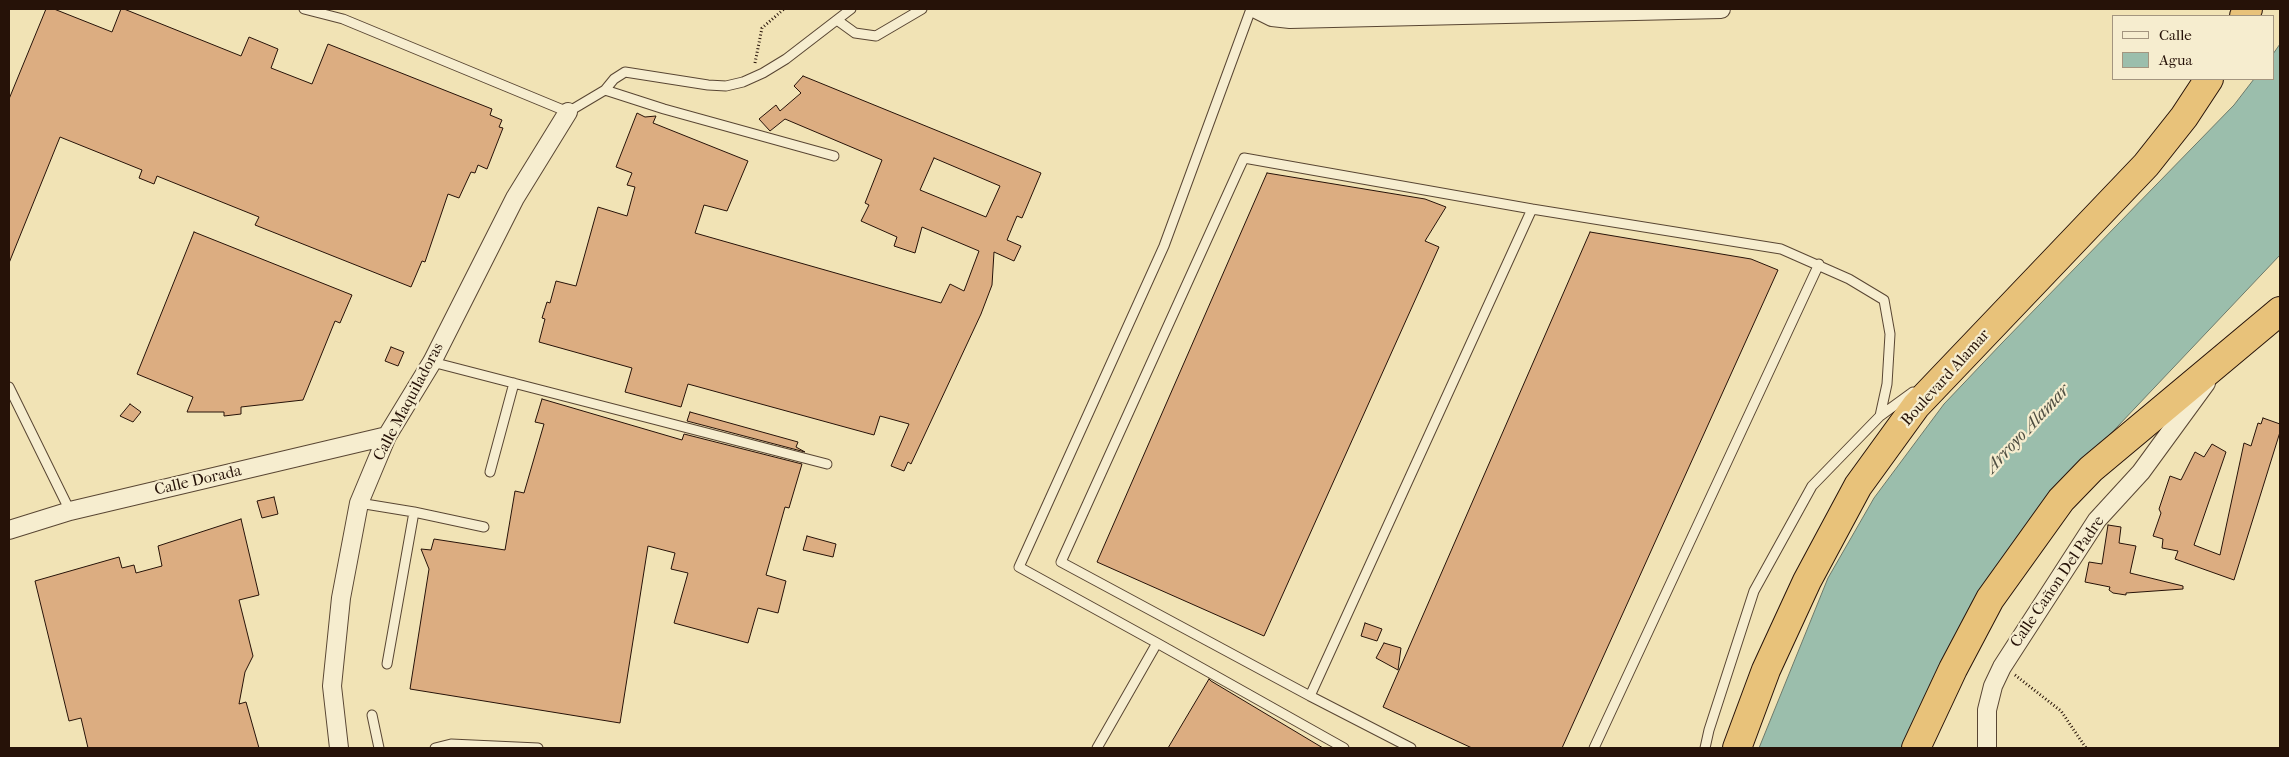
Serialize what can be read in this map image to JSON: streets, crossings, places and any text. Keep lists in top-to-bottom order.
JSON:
{
  "streets": {
    "highway": ["Boulevard Alamar"],
    "street": ["Calle Maquiladoras", "Calle Dorada", "Calle Cañon Del Padre"]
  },
  "crossings": [
    ["Calle Maquiladoras", "Calle Dorada"]
  ],
  "water": ["Arroyo Alamar"],
  "legend": ["Calle", "Agua"]
}
